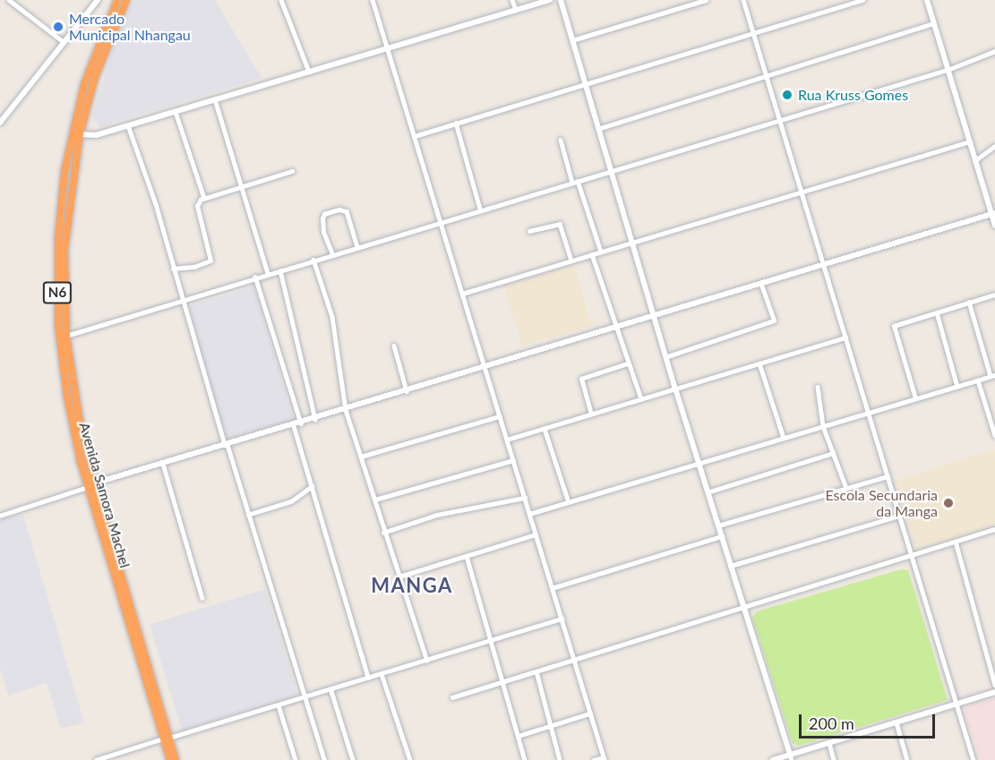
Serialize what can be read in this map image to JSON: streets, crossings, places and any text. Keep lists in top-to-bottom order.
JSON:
{
  "streets": {
    "highway": ["N6", "Avenida Samora Machel"]
  },
  "crossings": [
    ["N6", "Avenida Samora Machel"]
  ],
  "districts": ["MANGA"],
  "places": ["Mercado Municipal Nhangau", "Rua Kruss Gomes", "Escola Secundaria da Manga"],
  "scale_bar": "200 m"
}
